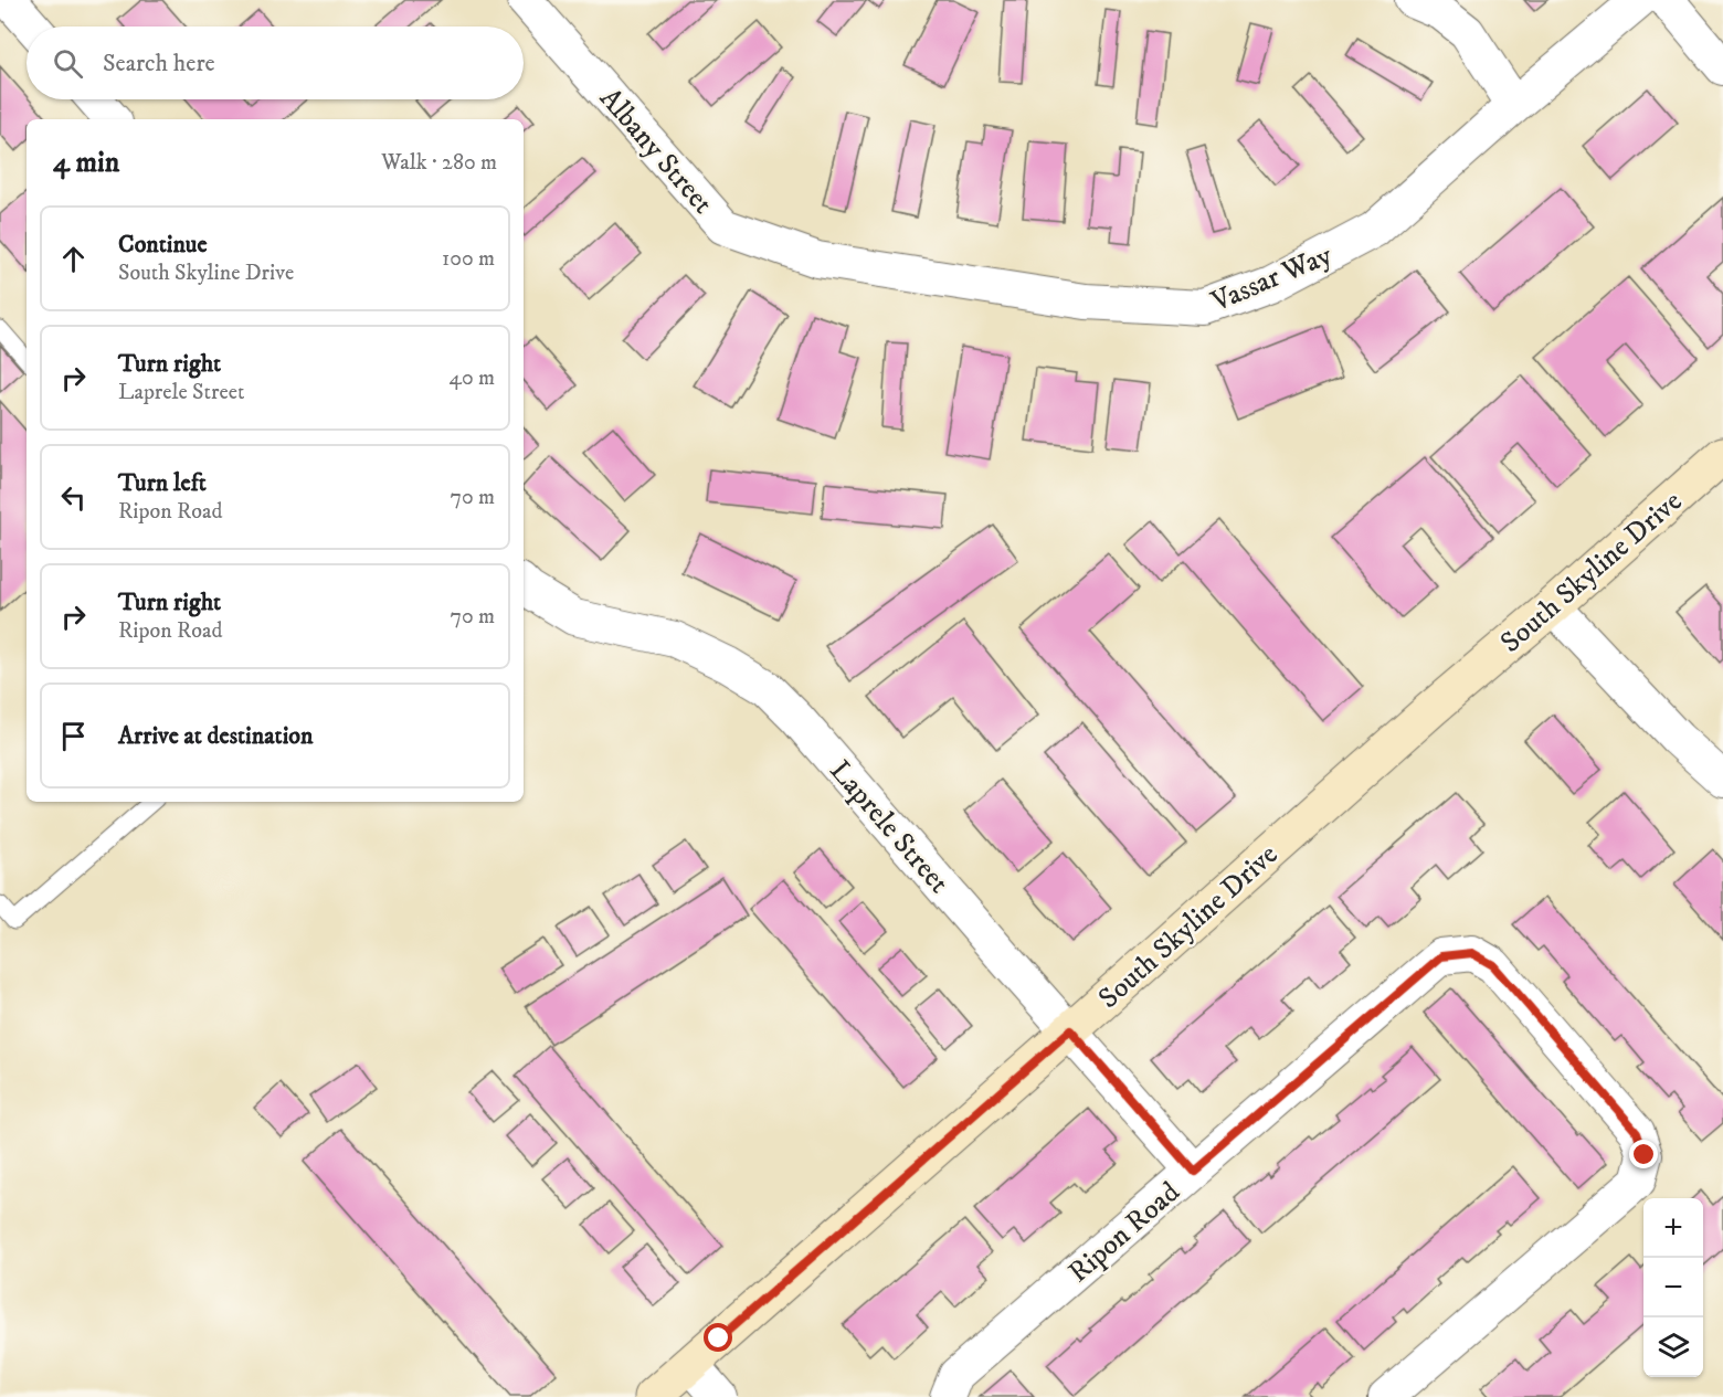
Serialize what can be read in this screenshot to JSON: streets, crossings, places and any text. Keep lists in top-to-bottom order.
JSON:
{
  "streets": {
    "main road": ["South Skyline Drive"],
    "street": [
      "Albany Street",
      "Vassar Way",
      "Laprele Street",
      "Ripon Road"
    ]
  },
  "crossings": [
    ["Albany Street", "Vassar Way"],
    ["South Skyline Drive", "Laprele Street"],
    ["Laprele Street", "Ripon Road"]
  ],
  "page": {
    "search": "Search here",
    "heading": ["4 min", "Walk · 280 m"],
    "list": [
      ["Continue", "South Skyline Drive", "100 m"],
      ["Turn right", "Laprele Street", "40 m"],
      ["Turn left", "Ripon Road", "70 m"],
      ["Turn right", "Ripon Road", "70 m"],
      "Arrive at destination"
    ],
    "map_buttons": ["+", "−"]
  }
}
